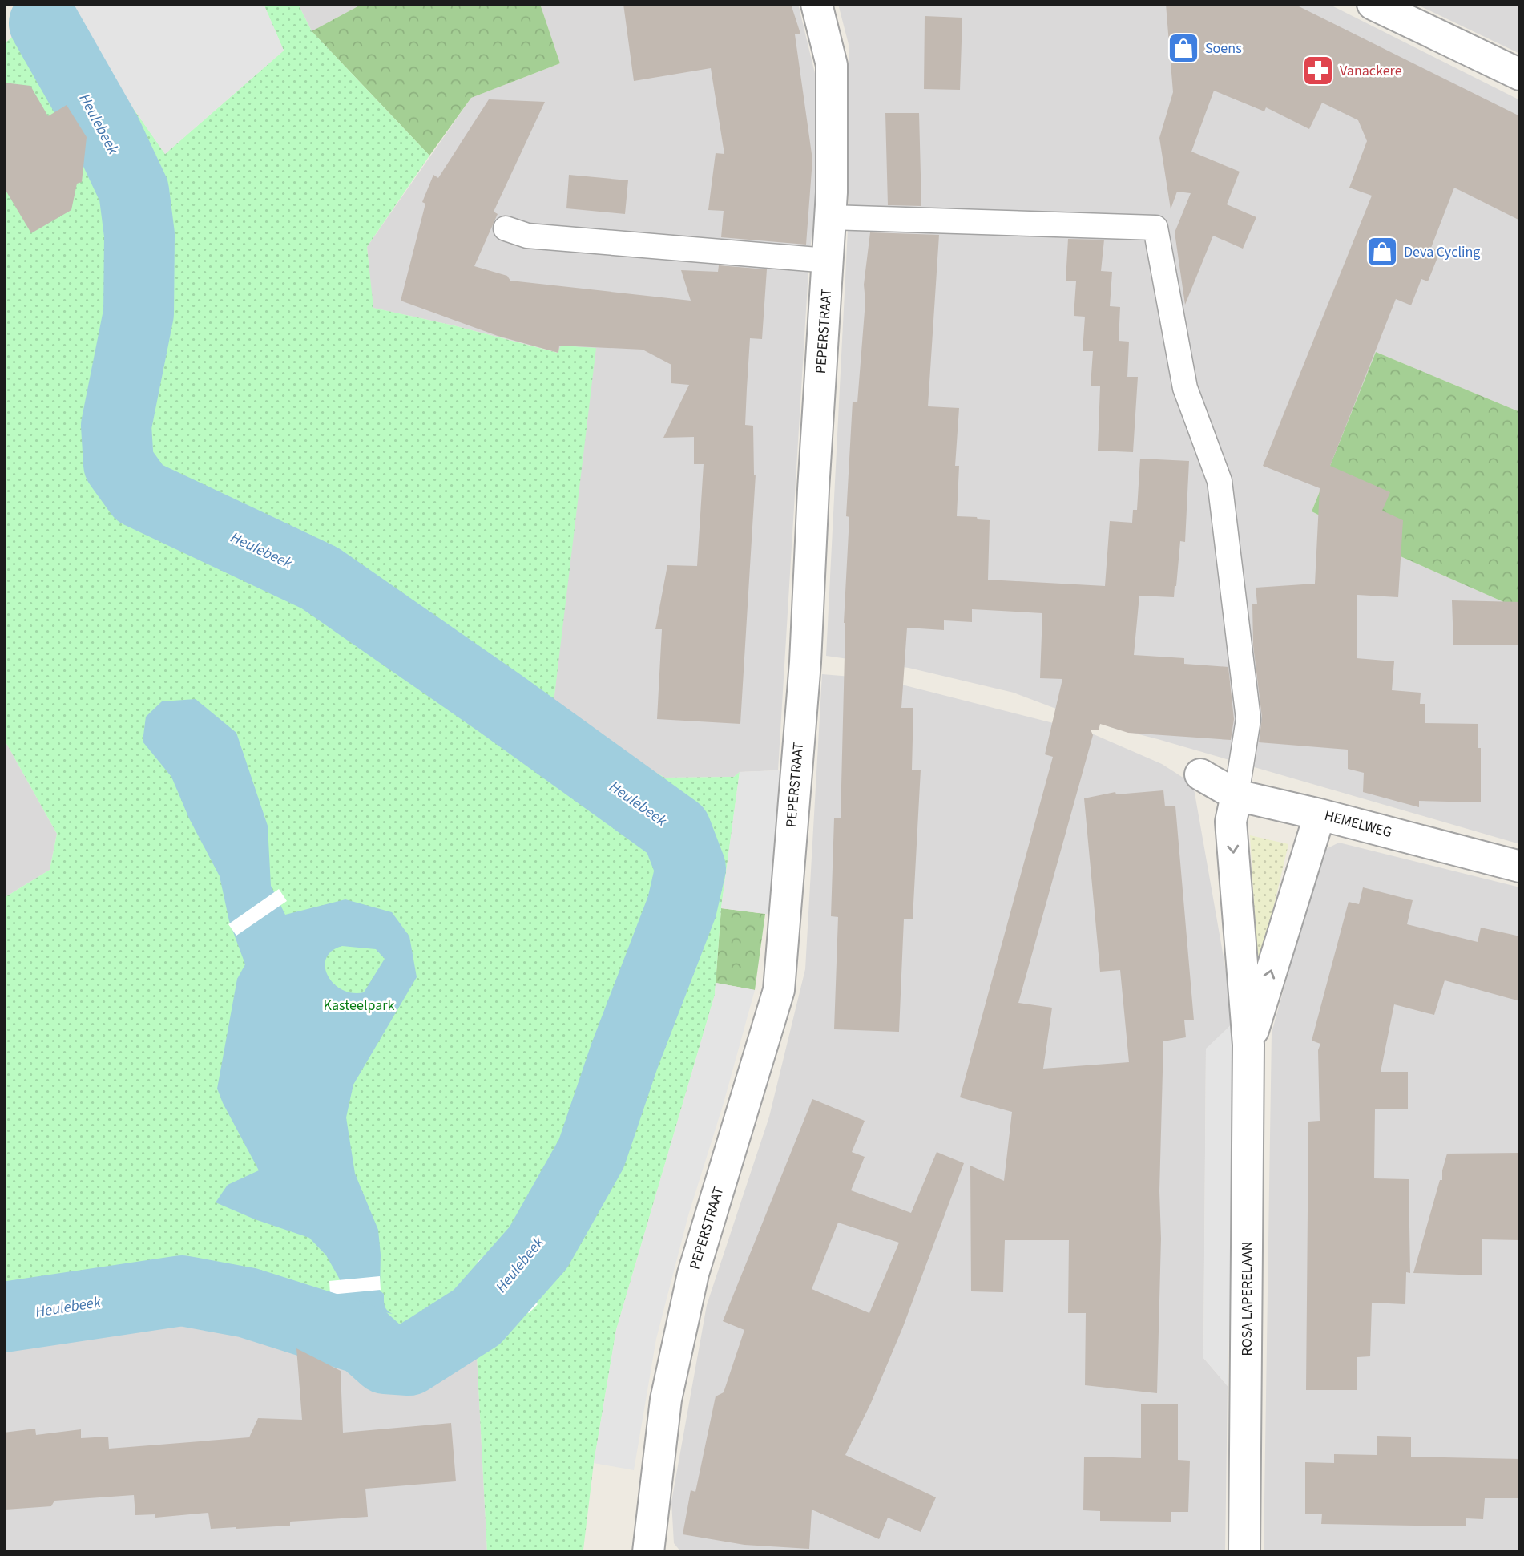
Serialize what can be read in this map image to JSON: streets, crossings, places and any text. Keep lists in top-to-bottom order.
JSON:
{
  "streets": {
    "street": ["PEPERSTRAAT", "HEMELWEG", "ROSA LAPERELAAN"]
  },
  "crossings": [
    ["HEMELWEG", "ROSA LAPERELAAN"]
  ],
  "water": ["Heulebeek"],
  "parks": ["Kasteelpark"],
  "places": {
    "shop": ["Soens", "Deva Cycling"],
    "pharmacy": ["Vanackere"]
  }
}
